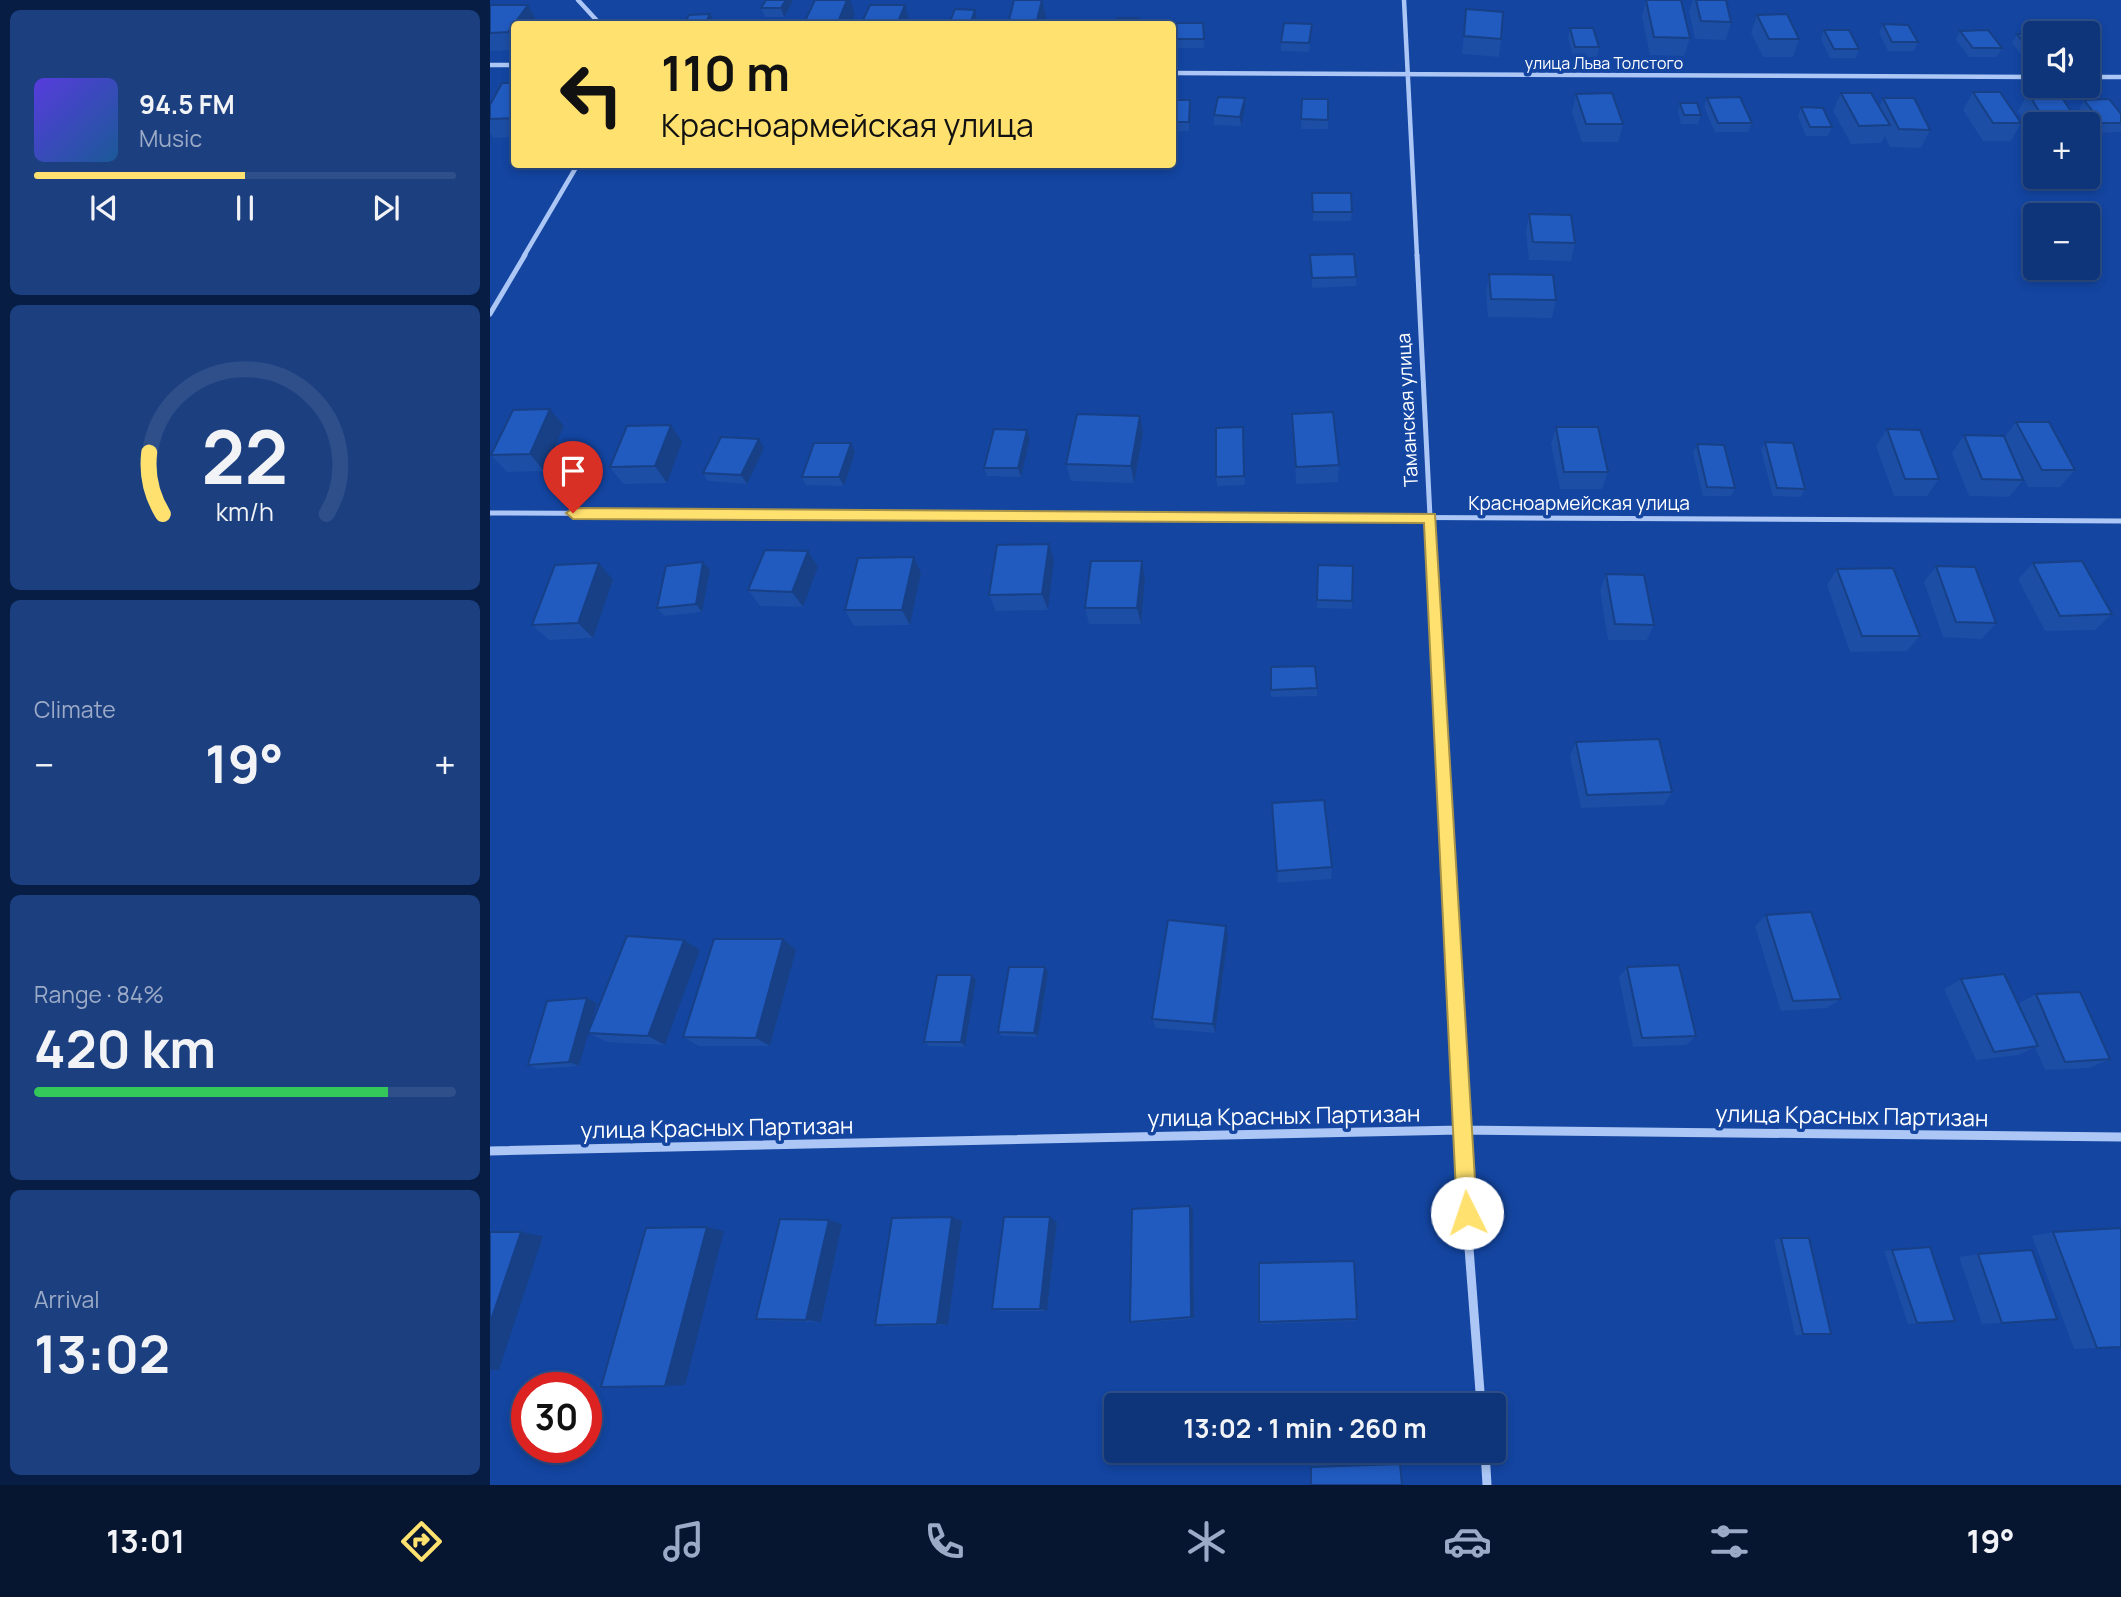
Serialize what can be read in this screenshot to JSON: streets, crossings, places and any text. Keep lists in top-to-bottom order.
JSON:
{
  "streets": {
    "street": [
      "улица Льва Толстого",
      "Таманская улица",
      "Красноармейская улица",
      "улица Красных Партизан"
    ]
  },
  "crossings": [
    ["улица Льва Толстого", "Таманская улица"],
    ["Таманская улица", "Красноармейская улица"],
    ["Таманская улица", "улица Красных Партизан"]
  ],
  "page": {
    "map_buttons": ["+", "−"],
    "turn": ["110 m", "Красноармейская улица"],
    "song": ["94.5 FM", "Music"],
    "tile": [
      "Climate",
      ["Range · 84%", "420 km"],
      ["Arrival", "13:02"]
    ],
    "heat": ["−", "19°", "+"],
    "limit": "30",
    "trip": "13:02 · 1 min · 260 m",
    "tabs": ["13:01", "19°"],
    "gauge": ["22", "km/h"]
  }
}
